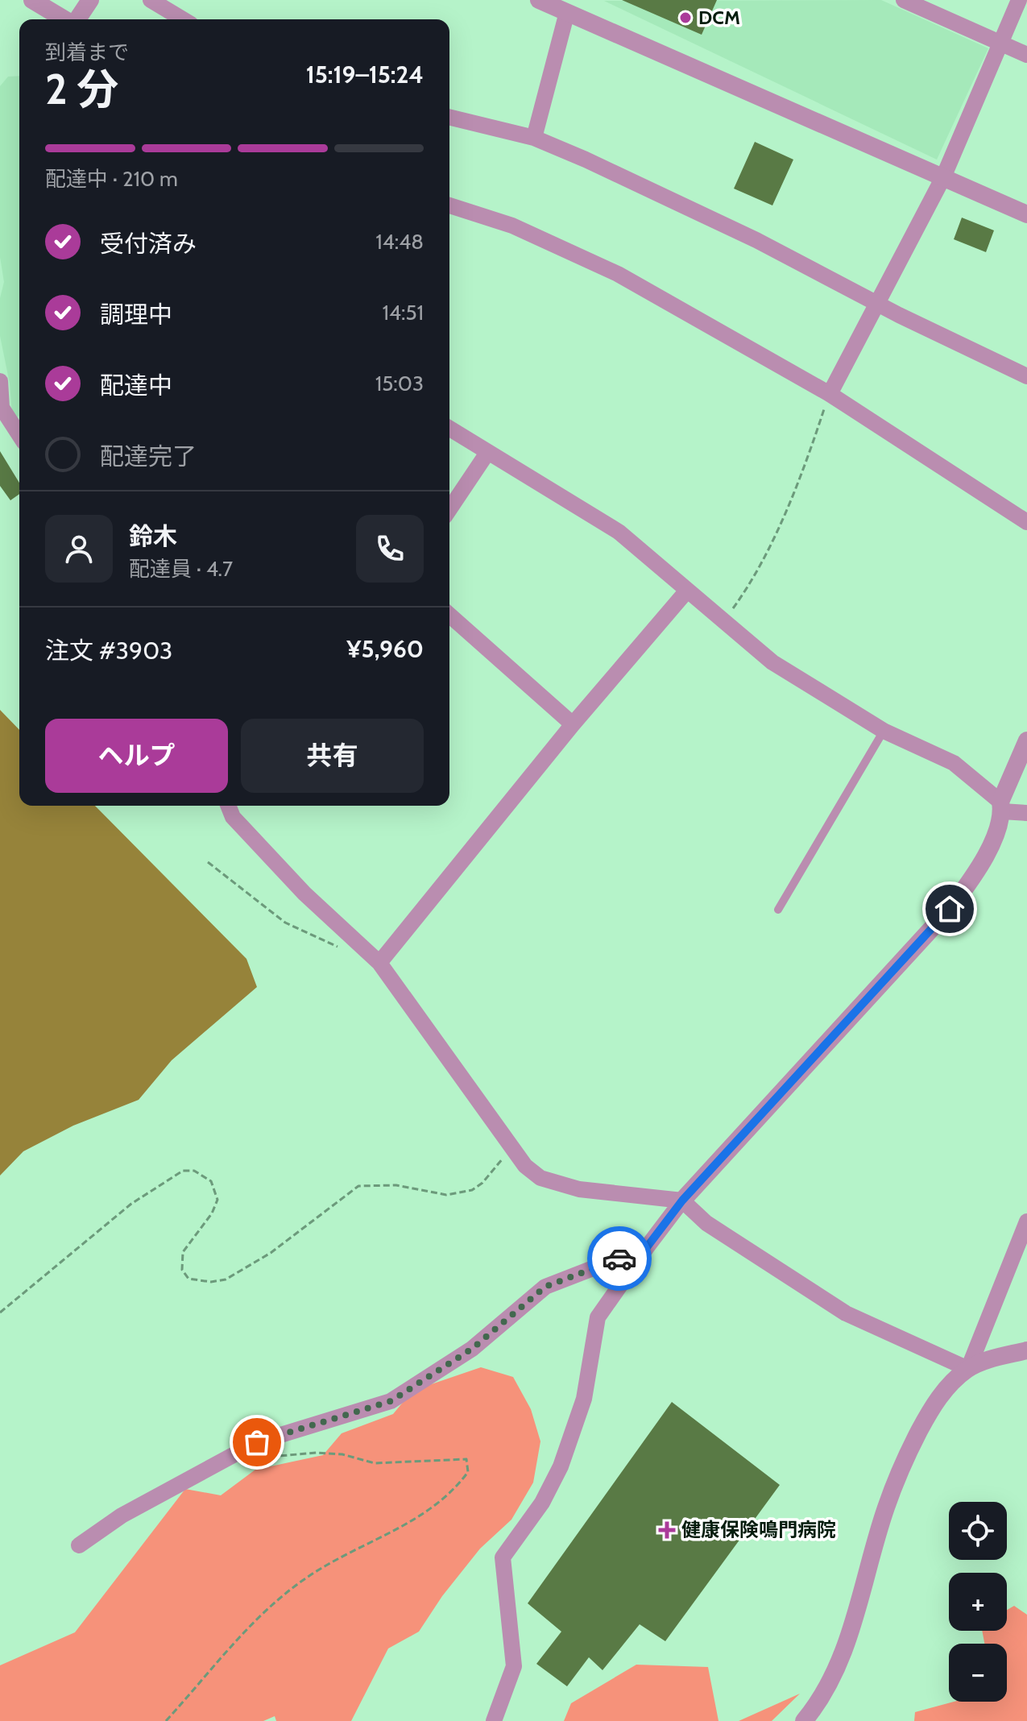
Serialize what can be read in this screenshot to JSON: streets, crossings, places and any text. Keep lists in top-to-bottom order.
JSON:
{
  "places": {
    "other": ["DCM"],
    "health": ["健康保険鳴門病院"]
  },
  "page": {
    "heading": ["2 分", "到着まで", "15:19–15:24"],
    "panel": [
      "鈴木",
      "配達員 · 4.7",
      "注文 #3903",
      "¥5,960"
    ],
    "bar": "配達中 · 210 m",
    "list": [
      ["受付済み", "14:48"],
      ["調理中", "14:51"],
      ["配達中", "15:03"],
      "配達完了"
    ],
    "buttons": ["ヘルプ", "共有"],
    "map_buttons": ["+", "−"]
  }
}
